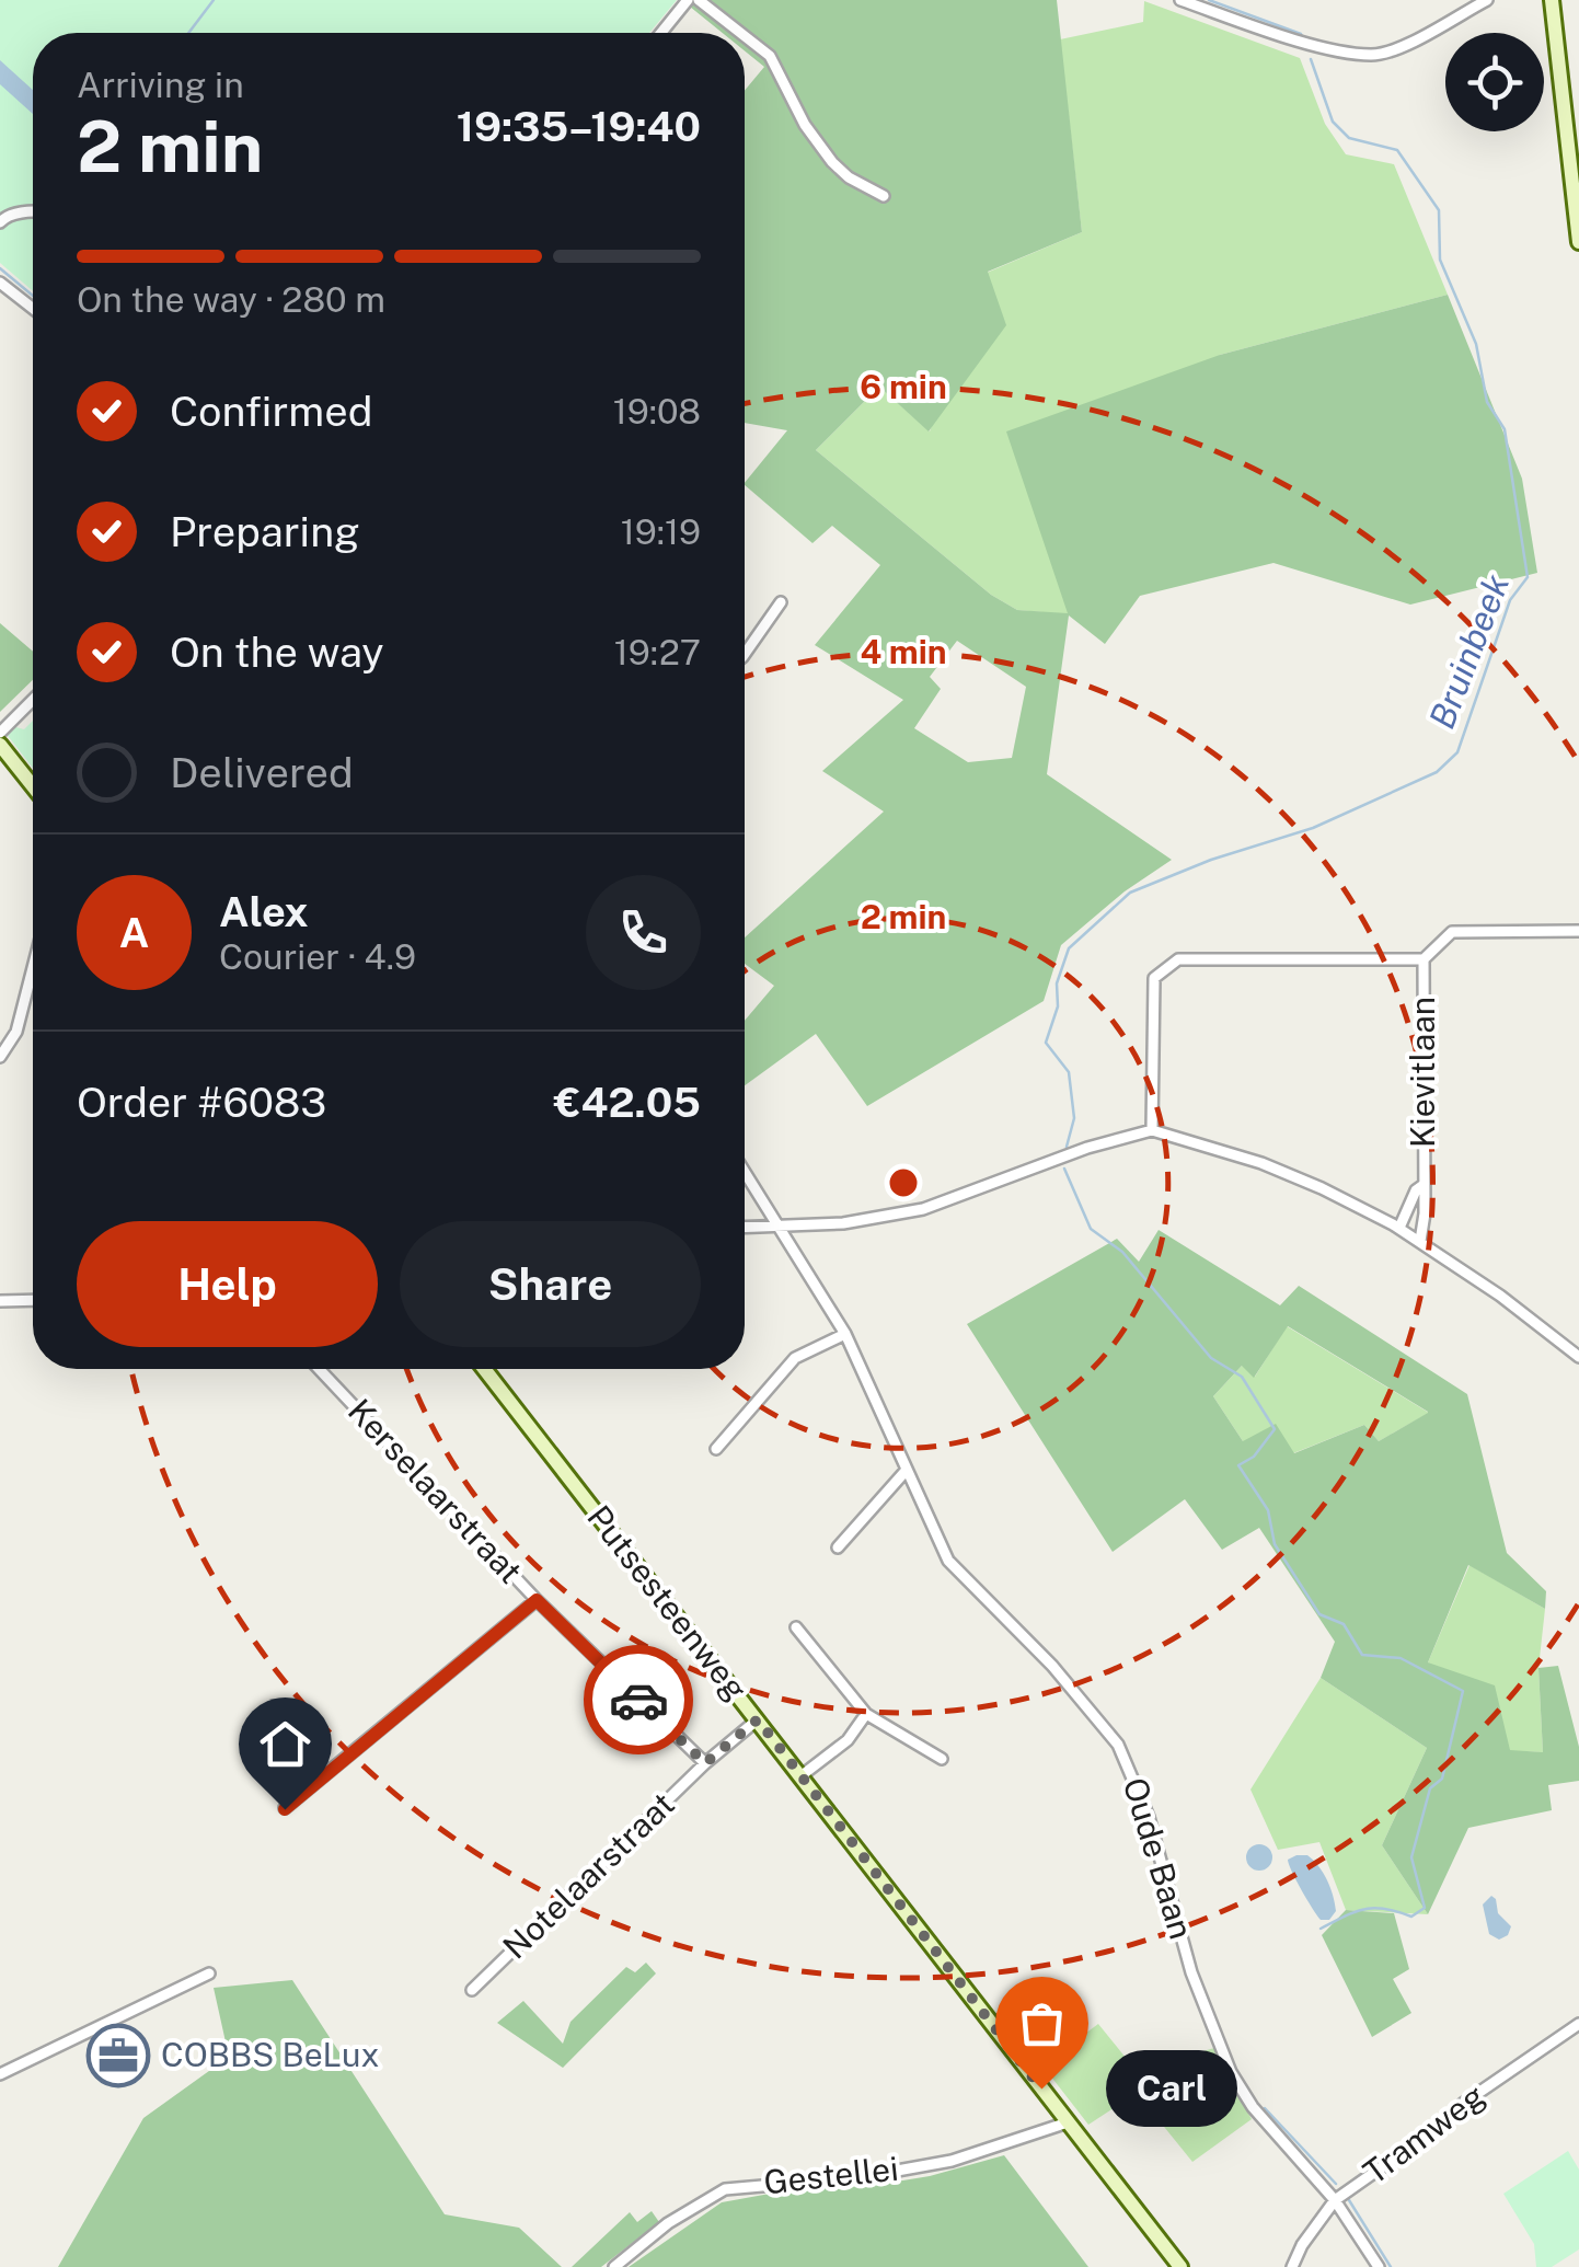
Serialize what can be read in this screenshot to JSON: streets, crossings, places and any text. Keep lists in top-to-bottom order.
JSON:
{
  "streets": {
    "main road": ["Putsesteenweg"],
    "street": [
      "Kievitlaan",
      "Kerselaarstraat",
      "Oude Baan",
      "Notelaarstraat",
      "Tramweg",
      "Gestellei"
    ]
  },
  "crossings": [
    ["Kerselaarstraat", "Notelaarstraat"],
    ["Putsesteenweg", "Notelaarstraat"],
    ["Putsesteenweg", "Gestellei"],
    ["Oude Baan", "Tramweg"]
  ],
  "water": ["Bruinbeek"],
  "places": {
    "office": ["COBBS BeLux"],
    "other": ["Carl"]
  },
  "page": {
    "heading": ["2 min", "Arriving in", "19:35–19:40"],
    "panel": [
      "Alex",
      "Courier · 4.9",
      "Order #6083",
      "€42.05"
    ],
    "bar": "On the way · 280 m",
    "list": [
      ["Confirmed", "19:08"],
      ["Preparing", "19:19"],
      ["On the way", "19:27"],
      "Delivered"
    ],
    "round": "A",
    "buttons": ["Help", "Share"],
    "bubble": "Carl"
  },
  "rings": ["6 min", "4 min", "2 min"]
}
